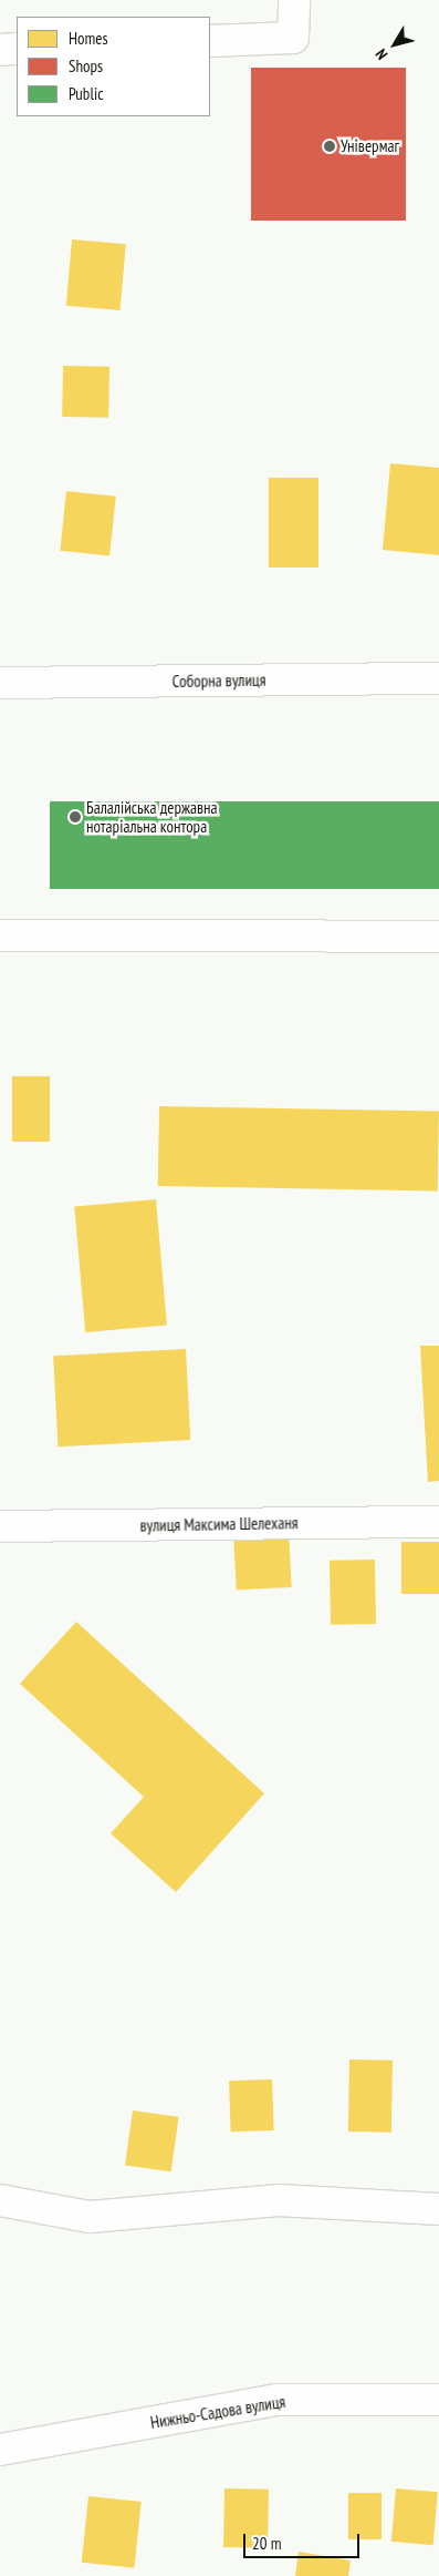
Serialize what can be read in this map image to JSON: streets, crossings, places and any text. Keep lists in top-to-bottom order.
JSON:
{
  "streets": {
    "street": ["Соборна вулиця", "вулиця Максима Шелеханя", "Нижньо-Садова вулиця"]
  },
  "places": ["Універмаг", "Балалійська державна нотаріальна контора"],
  "legend": ["Homes", "Shops", "Public"],
  "scale_bar": "20 m",
  "north": "bottom left"
}
